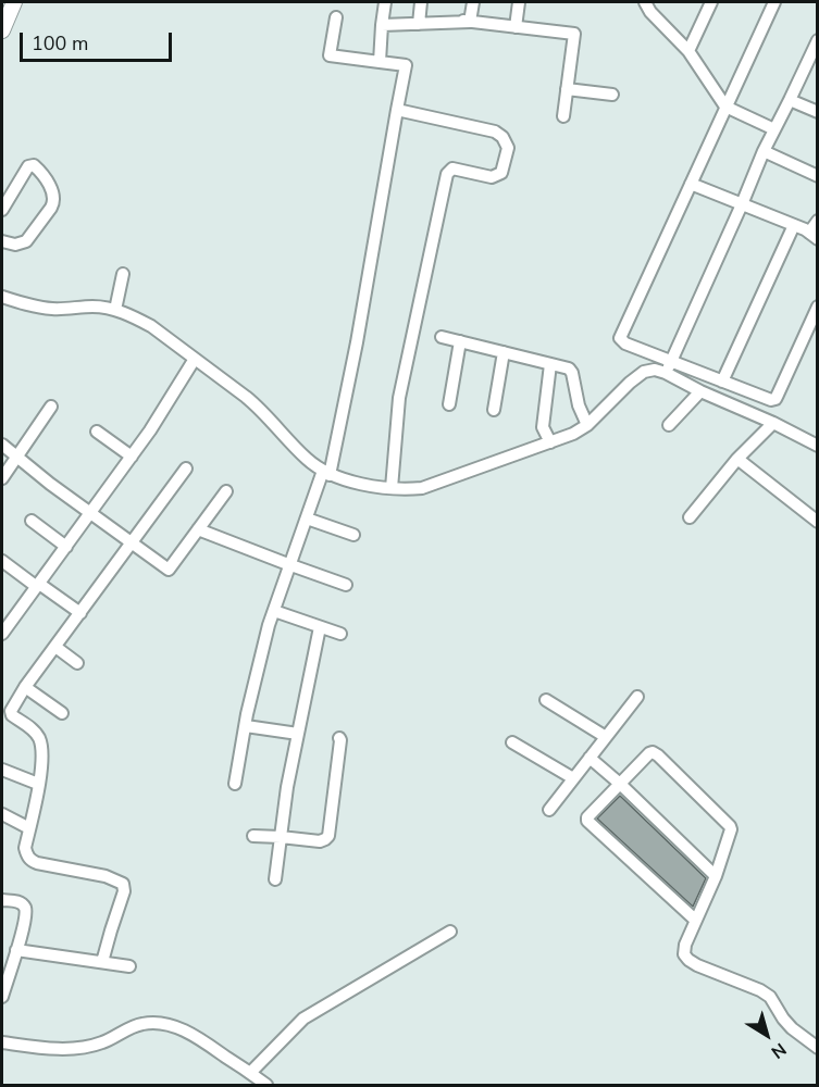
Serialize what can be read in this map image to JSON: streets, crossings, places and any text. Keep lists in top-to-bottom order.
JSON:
{
  "scale_bar": "100 m",
  "north": "bottom right"
}
